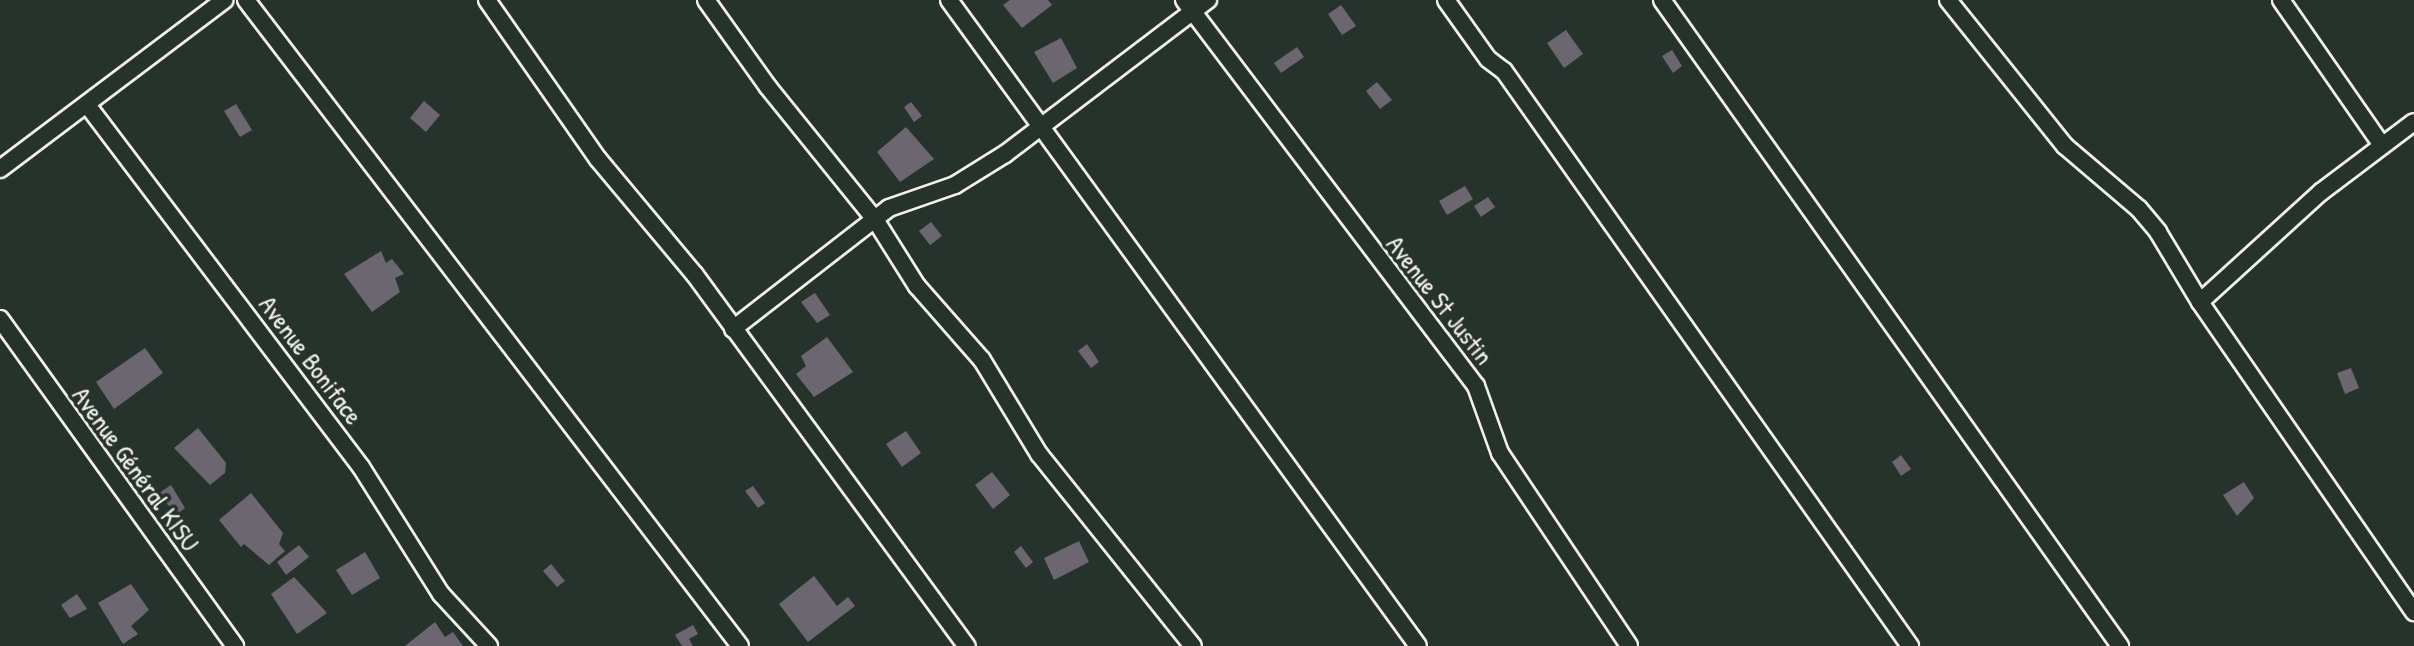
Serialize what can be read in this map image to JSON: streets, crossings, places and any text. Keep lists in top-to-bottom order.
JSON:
{
  "streets": {
    "street": ["Avenue St Justin", "Avenue Boniface", "Avenue Général KISU"]
  }
}
